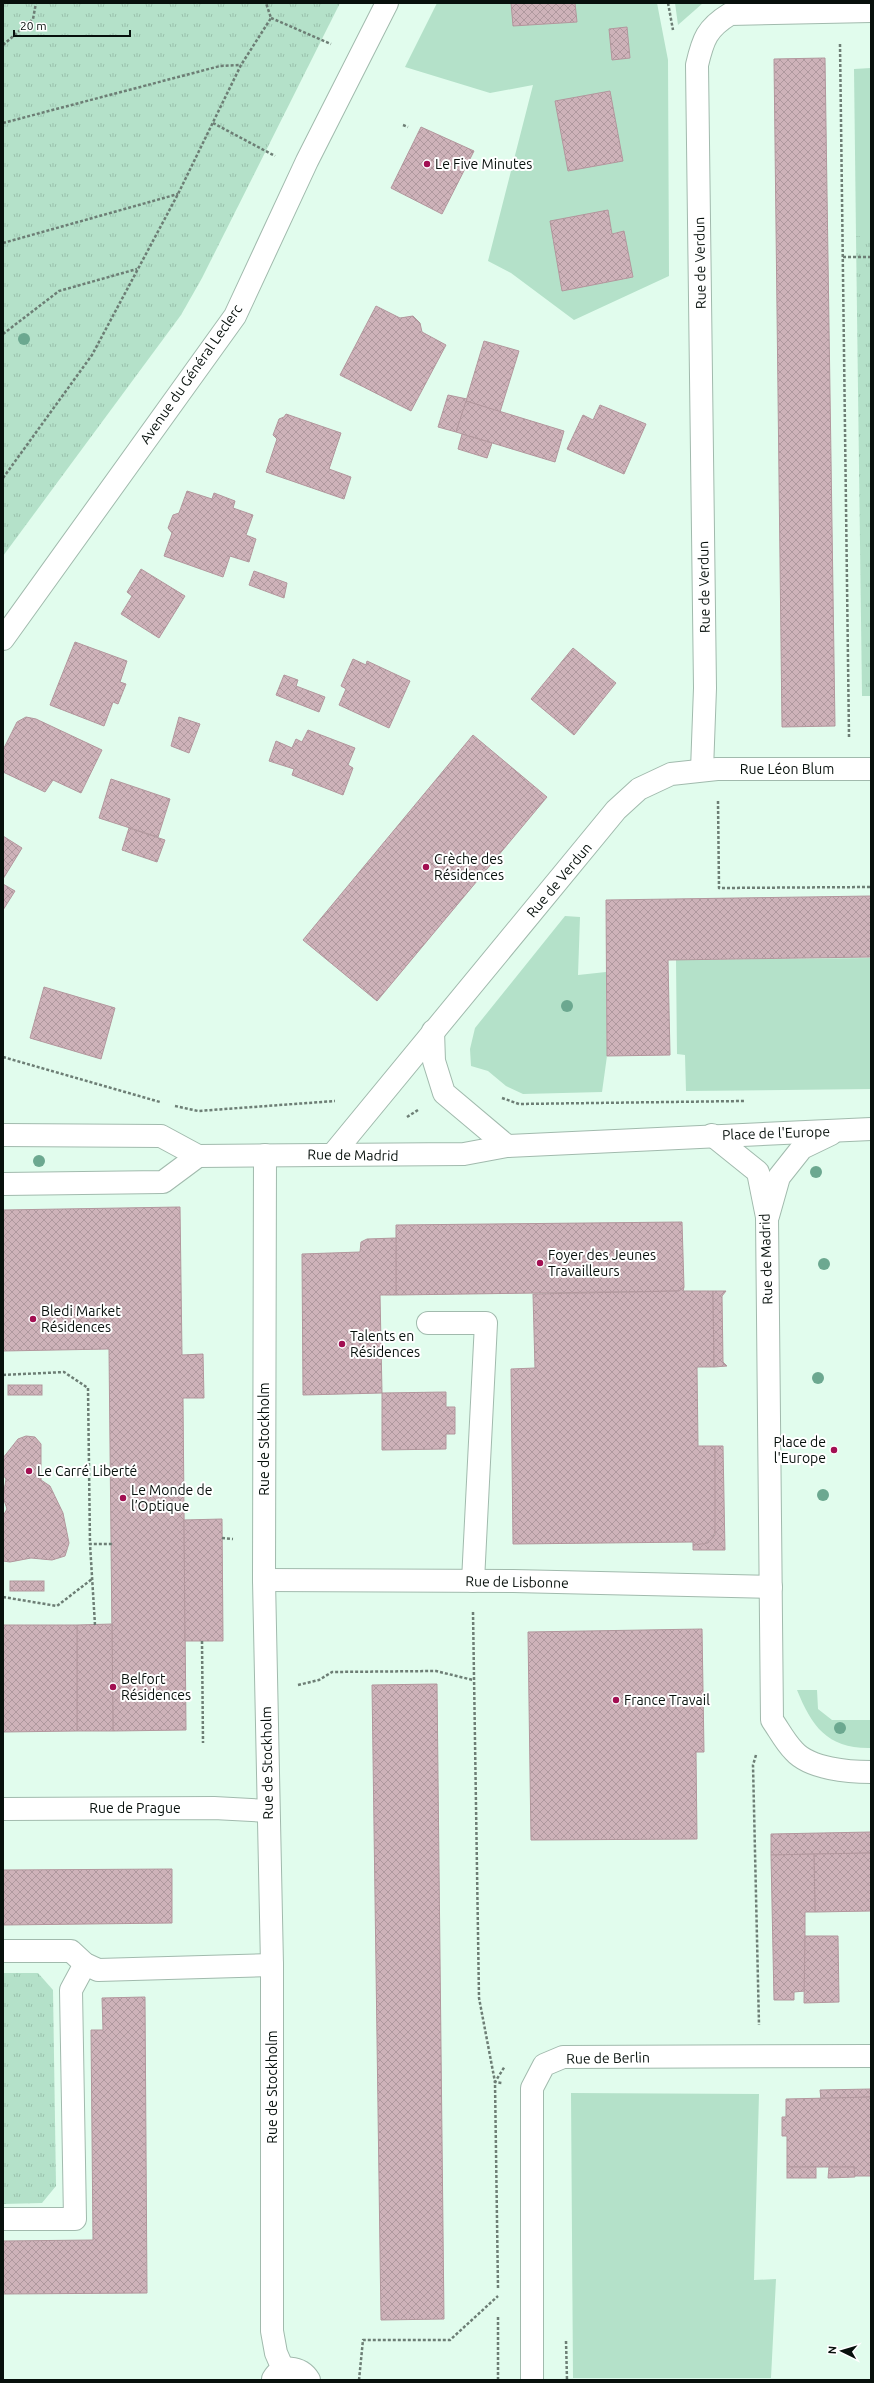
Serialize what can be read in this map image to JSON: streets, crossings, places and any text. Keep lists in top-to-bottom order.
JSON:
{
  "streets": {
    "street": [
      "Rue de Verdun",
      "Avenue du Général Leclerc",
      "Rue Léon Blum",
      "Place de l'Europe",
      "Rue de Madrid",
      "Rue de Stockholm",
      "Rue de Lisbonne",
      "Rue de Prague",
      "Rue de Berlin"
    ]
  },
  "crossings": [
    ["Rue de Verdun", "Rue Léon Blum"],
    ["Rue de Verdun", "Rue de Madrid"],
    ["Place de l'Europe", "Rue de Madrid"],
    ["Rue de Madrid", "Rue de Stockholm"],
    ["Rue de Madrid", "Rue de Lisbonne"],
    ["Rue de Stockholm", "Rue de Lisbonne"],
    ["Rue de Stockholm", "Rue de Prague"]
  ],
  "places": [
    "Le Five Minutes",
    "Crèche des Résidences",
    "Foyer des Jeunes Travailleurs",
    "Bledi Market Résidences",
    "Talents en Résidences",
    "Place de l'Europe",
    "Le Carré Liberté",
    "Le Monde de l’Optique",
    "Belfort Résidences",
    "France Travail"
  ],
  "scale_bar": "20 m",
  "north": "left"
}
